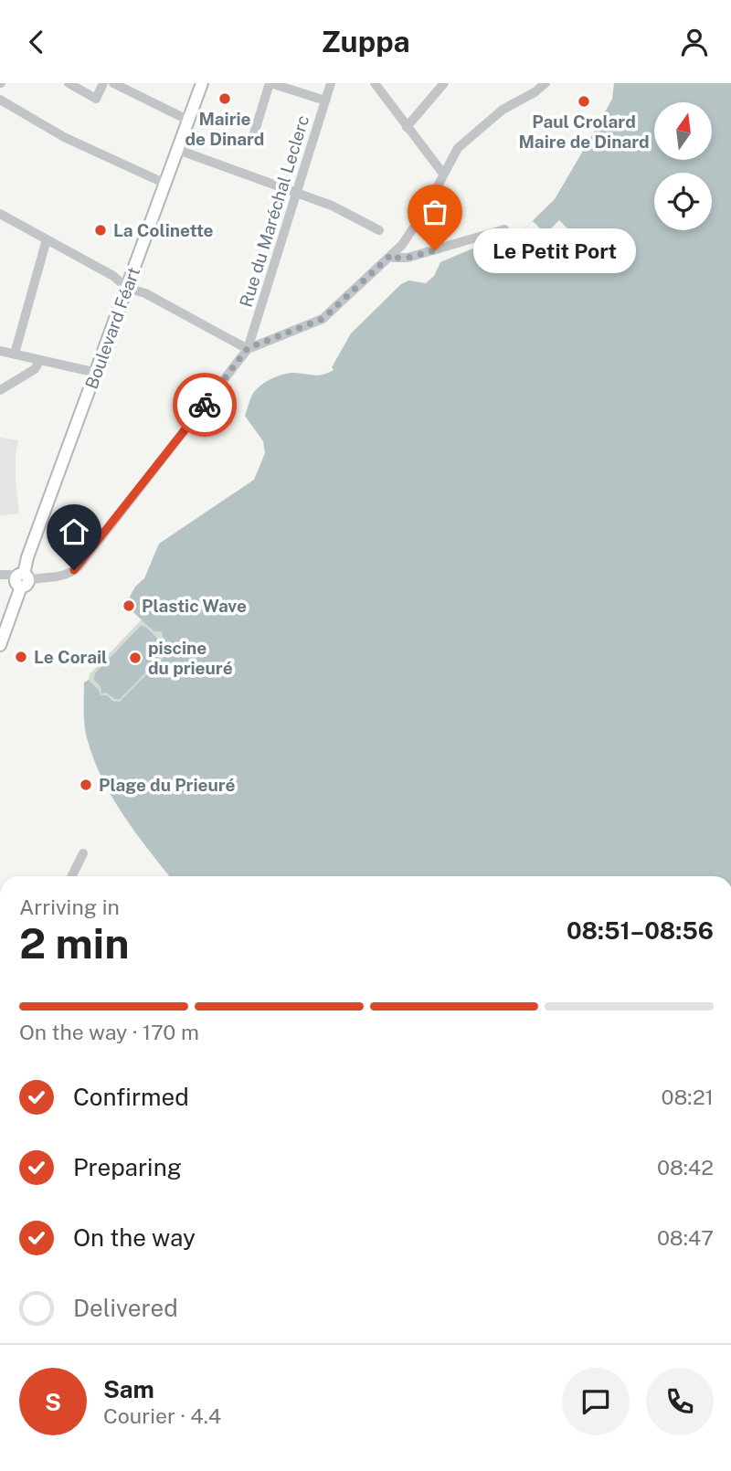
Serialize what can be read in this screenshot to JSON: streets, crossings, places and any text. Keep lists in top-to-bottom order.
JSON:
{
  "streets": {
    "main road": ["Boulevard Féart"],
    "street": ["Rue du Maréchal Leclerc"]
  },
  "places": [
    "Mairie de Dinard",
    "Paul Crolard Maire de Dinard",
    "La Colinette",
    "Le Petit Port",
    "Plastic Wave",
    "Le Corail",
    "piscine du prieuré",
    "Plage du Prieuré"
  ],
  "north": "top",
  "page": {
    "header": "Zuppa",
    "bubble": "Le Petit Port",
    "heading": ["2 min", "Arriving in", "08:51–08:56"],
    "panel": ["Sam", "Courier · 4.4"],
    "bar": "On the way · 170 m",
    "list": [
      ["Confirmed", "08:21"],
      ["Preparing", "08:42"],
      ["On the way", "08:47"],
      "Delivered"
    ],
    "round": "S"
  }
}
